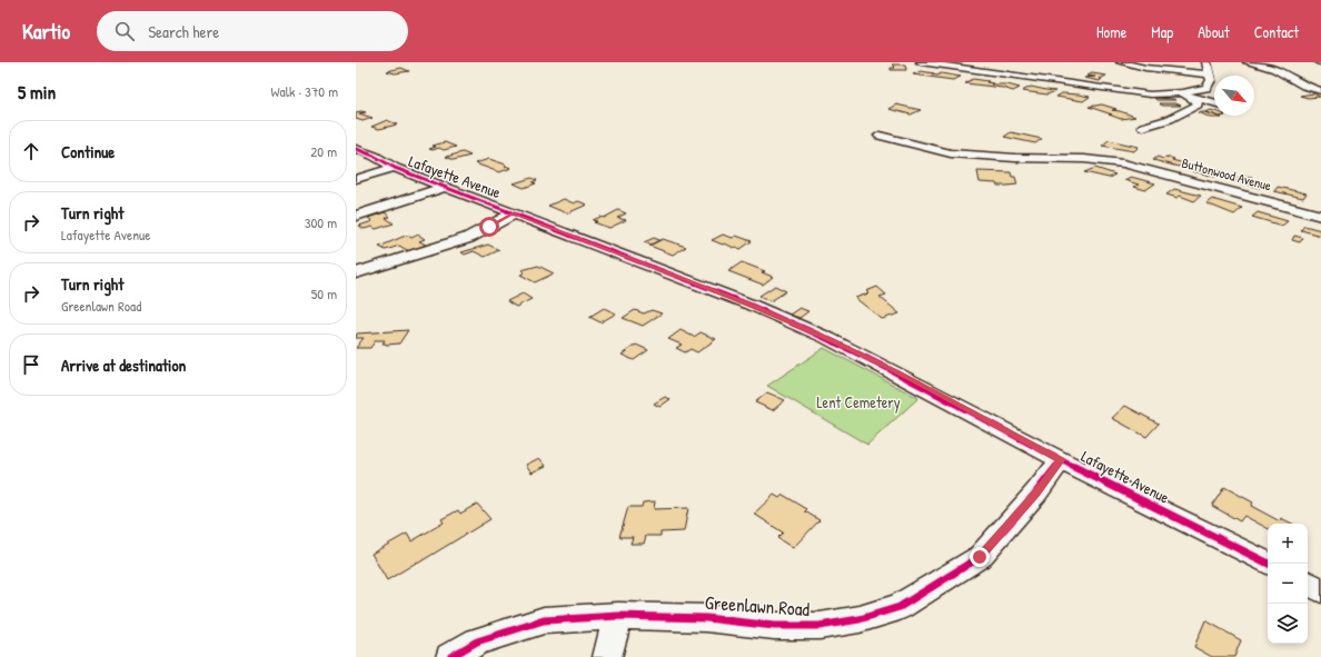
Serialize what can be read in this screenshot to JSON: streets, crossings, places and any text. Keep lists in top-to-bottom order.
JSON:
{
  "streets": {
    "street": ["Buttonwood Avenue", "Lafayette Avenue", "Greenlawn Road"]
  },
  "crossings": [
    ["Lafayette Avenue", "Greenlawn Road"]
  ],
  "parks": ["Lent Cemetery"],
  "north": "bottom right",
  "page": {
    "header": "Kartio",
    "search": "Search here",
    "nav": [
      "Home",
      "Map",
      "About",
      "Contact"
    ],
    "heading": ["5 min", "Walk · 370 m"],
    "list": [
      ["Continue", "20 m"],
      ["Turn right", "Lafayette Avenue", "300 m"],
      ["Turn right", "Greenlawn Road", "50 m"],
      "Arrive at destination"
    ],
    "map_buttons": ["+", "−"]
  }
}
